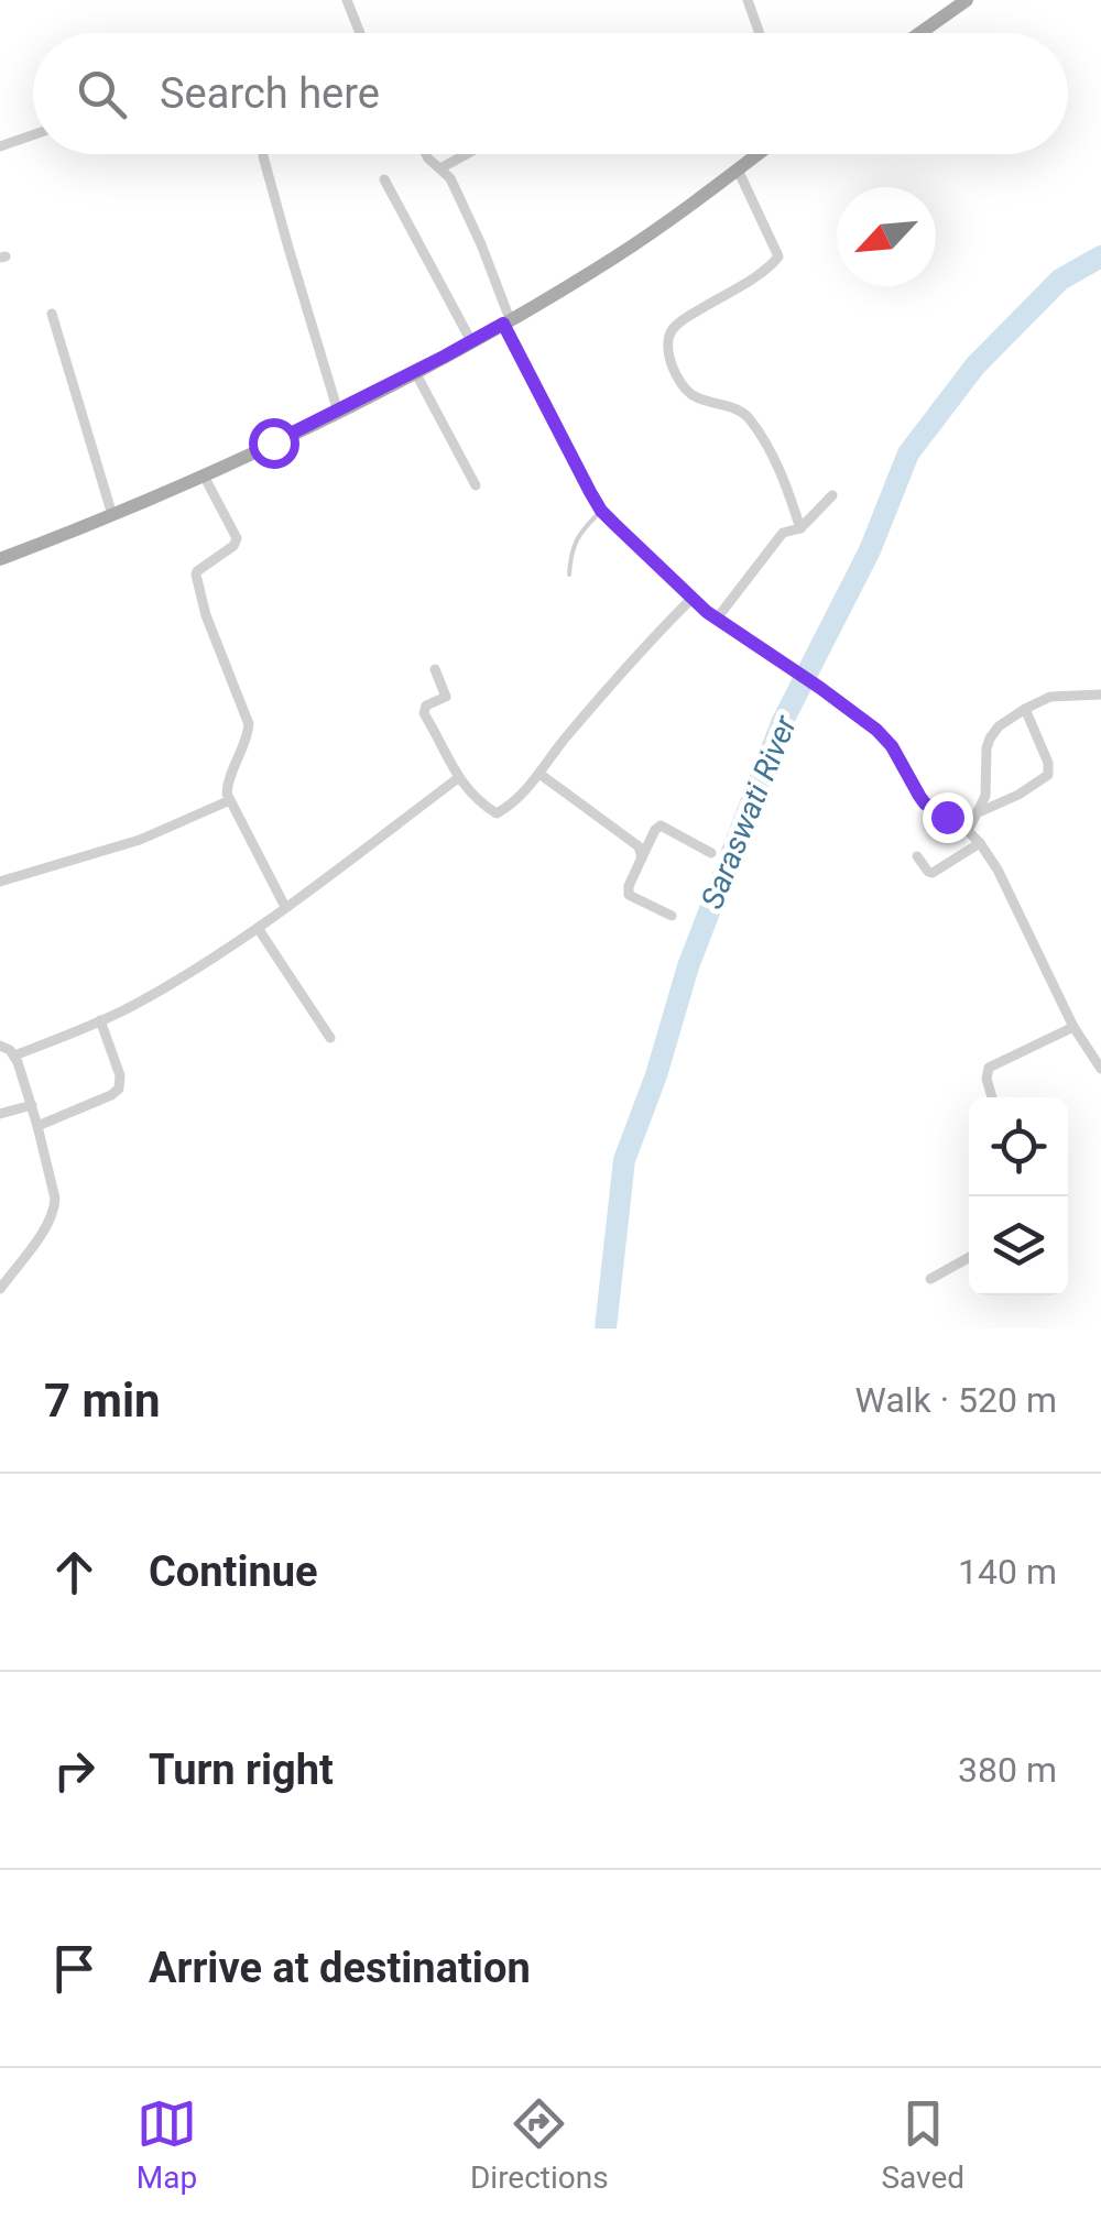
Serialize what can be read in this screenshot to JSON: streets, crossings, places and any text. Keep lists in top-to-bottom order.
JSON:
{
  "water": ["Saraswati River"],
  "north": "bottom left",
  "page": {
    "search": "Search here",
    "heading": ["7 min", "Walk · 520 m"],
    "list": [
      ["Continue", "140 m"],
      ["Turn right", "380 m"],
      "Arrive at destination"
    ],
    "nav": ["Map", "Directions", "Saved"]
  }
}
